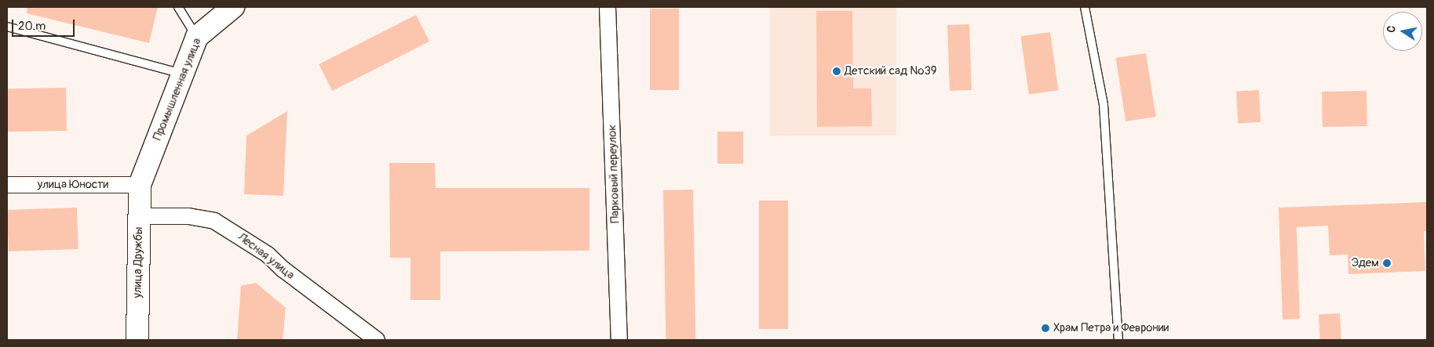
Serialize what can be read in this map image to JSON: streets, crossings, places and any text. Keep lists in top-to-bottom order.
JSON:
{
  "streets": {
    "main road": ["Промышленная улица", "улица Дружбы"],
    "street": ["Парковый переулок", "улица Юности", "Лесная улица"]
  },
  "crossings": [
    ["Промышленная улица", "улица Юности"],
    ["Промышленная улица", "улица Дружбы"],
    ["улица Юности", "улица Дружбы"],
    ["Лесная улица", "улица Дружбы"]
  ],
  "places": ["Детский сад №39", "Эдем", "Храм Петра и Февронии"],
  "scale_bar": "20 m",
  "north": "left"
}
